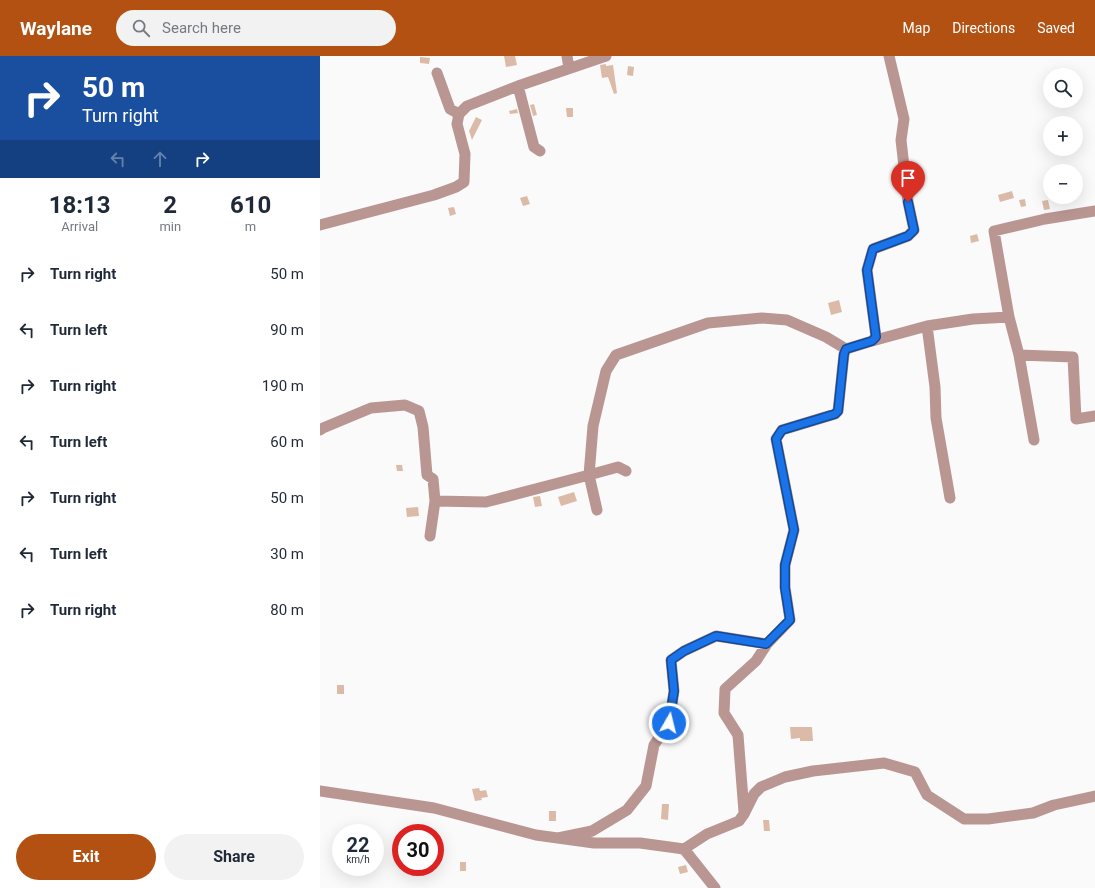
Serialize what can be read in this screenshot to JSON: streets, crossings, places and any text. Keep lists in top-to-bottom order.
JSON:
{
  "page": {
    "header": "Waylane",
    "search": "Search here",
    "nav": ["Map", "Directions", "Saved"],
    "turn": ["50 m", "Turn right"],
    "map_buttons": ["+", "−"],
    "eta": [
      "18:13",
      "Arrival",
      "2",
      "min",
      "610",
      "m"
    ],
    "list": [
      {
        "name": "Turn right",
        "value": "50 m"
      },
      {
        "name": "Turn left",
        "value": "90 m"
      },
      {
        "name": "Turn right",
        "value": "190 m"
      },
      {
        "name": "Turn left",
        "value": "60 m"
      },
      {
        "name": "Turn right",
        "value": "50 m"
      },
      {
        "name": "Turn left",
        "value": "30 m"
      },
      {
        "name": "Turn right",
        "value": "80 m"
      }
    ],
    "speed": "22 km/h",
    "limit": "30",
    "buttons": ["Exit", "Share"]
  }
}
